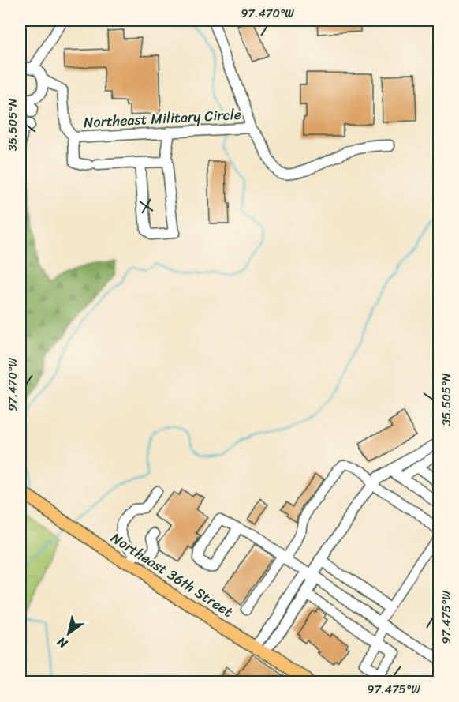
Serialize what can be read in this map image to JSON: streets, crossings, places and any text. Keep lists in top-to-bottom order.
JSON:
{
  "streets": {
    "main road": ["Northeast 36th Street"],
    "street": ["Northeast Military Circle"]
  },
  "north": "bottom left",
  "coordinates": ["97.470°W", "35.505°N", "97.475°W"]
}
